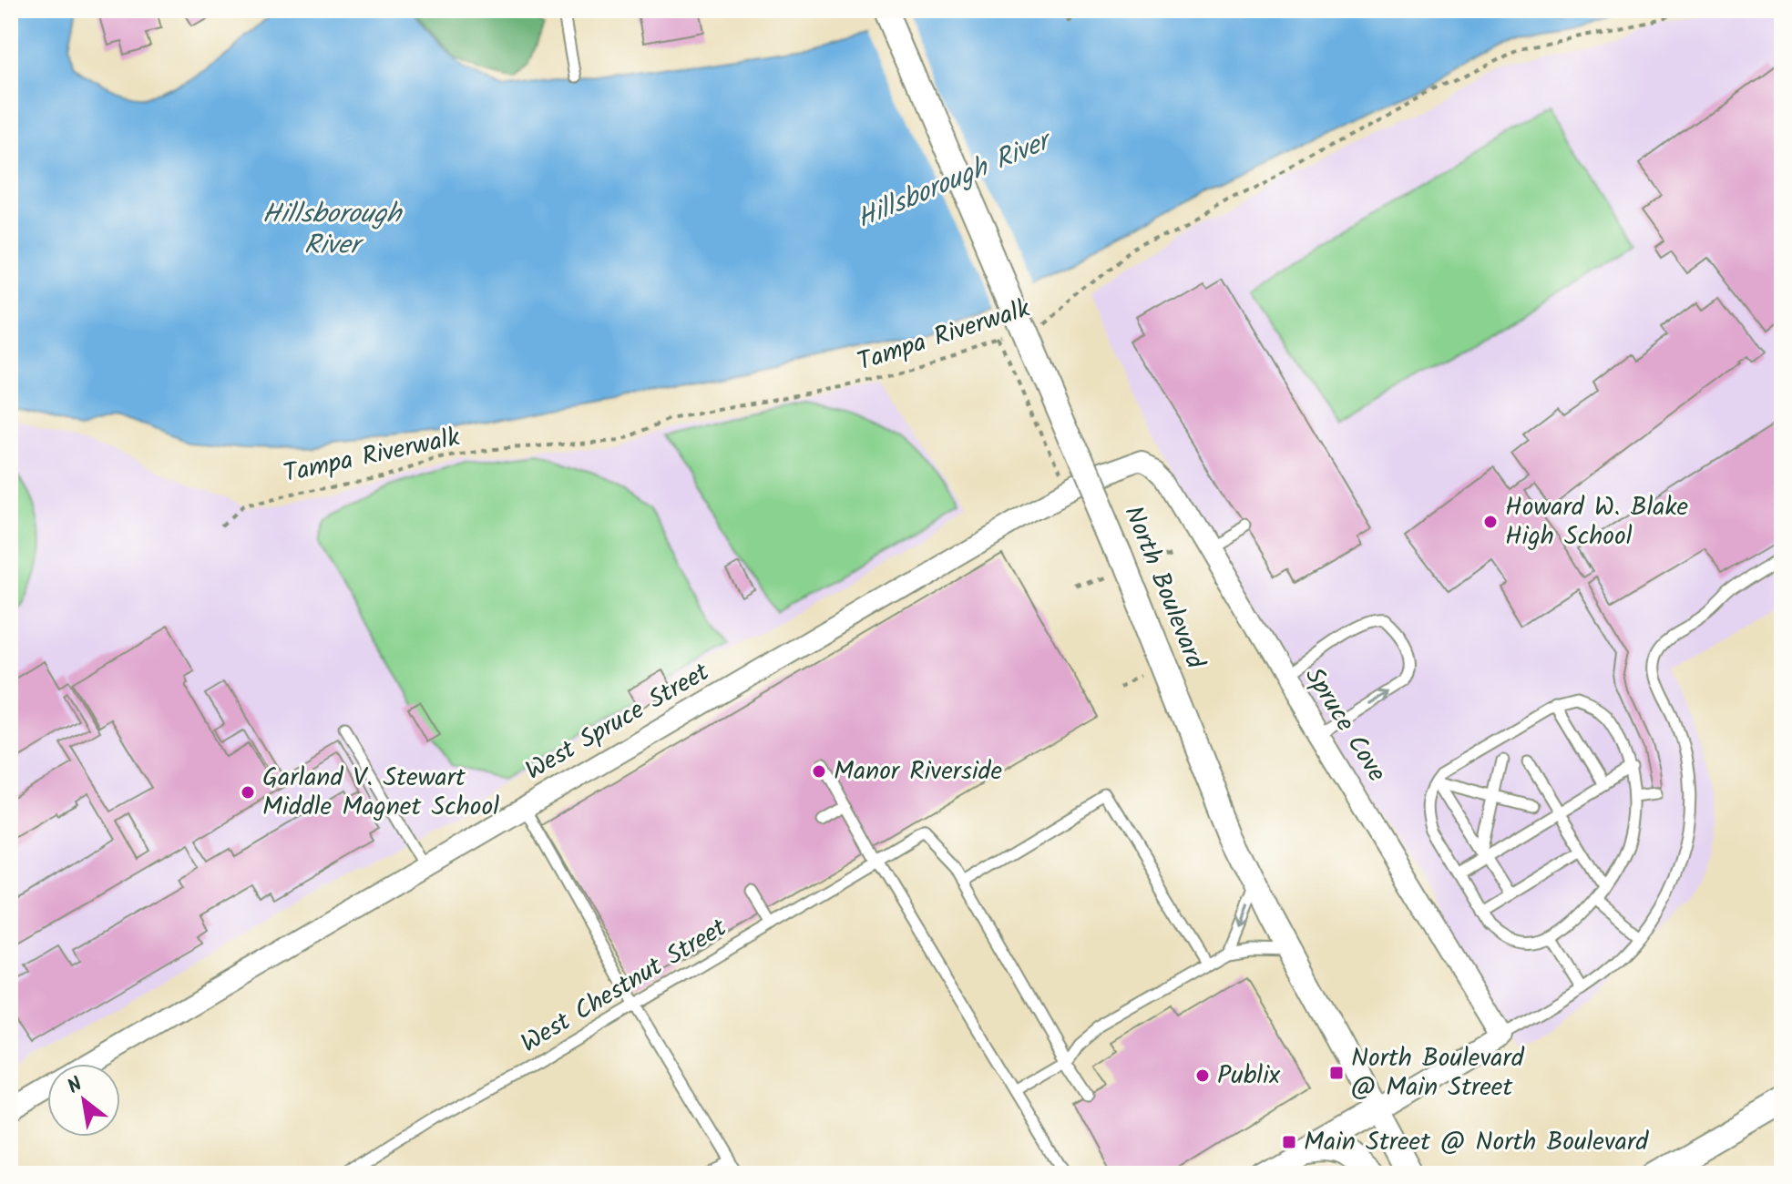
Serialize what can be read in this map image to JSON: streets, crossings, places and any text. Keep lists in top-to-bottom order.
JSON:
{
  "streets": {
    "street": ["North Boulevard", "West Spruce Street", "Spruce Cove"],
    "lane": ["West Chestnut Street"],
    "path": ["Tampa Riverwalk"]
  },
  "crossings": [
    ["West Spruce Street", "Spruce Cove"]
  ],
  "water": ["Hillsborough River"],
  "places": {
    "other": [
      "Howard W. Blake High School",
      "Manor Riverside",
      "Garland V. Stewart Middle Magnet School",
      "Publix"
    ],
    "transit": ["North Boulevard @ Main Street", "Main Street @ North Boulevard"]
  },
  "north": "top left"
}
